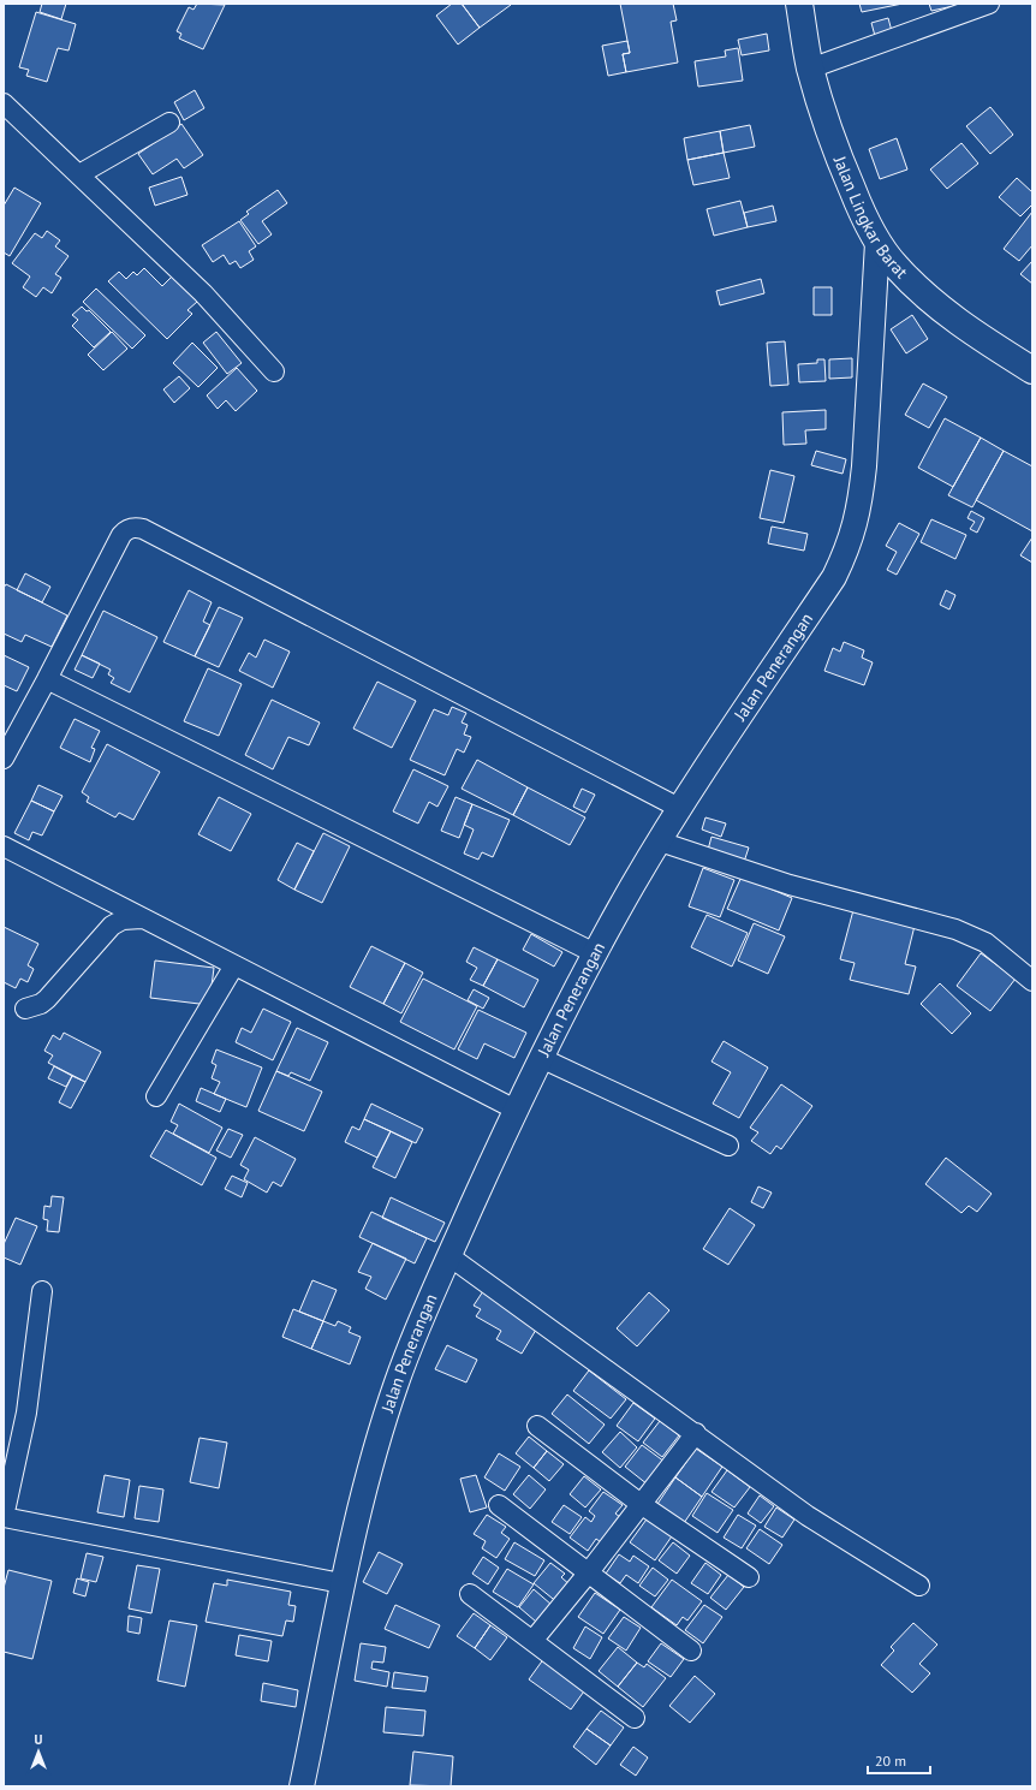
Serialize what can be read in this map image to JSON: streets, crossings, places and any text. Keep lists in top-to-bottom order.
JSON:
{
  "streets": {
    "highway": ["Jalan Lingkar Barat"],
    "street": ["Jalan Penerangan"]
  },
  "crossings": [
    ["Jalan Lingkar Barat", "Jalan Penerangan"]
  ],
  "scale_bar": "20 m",
  "north": "top"
}
